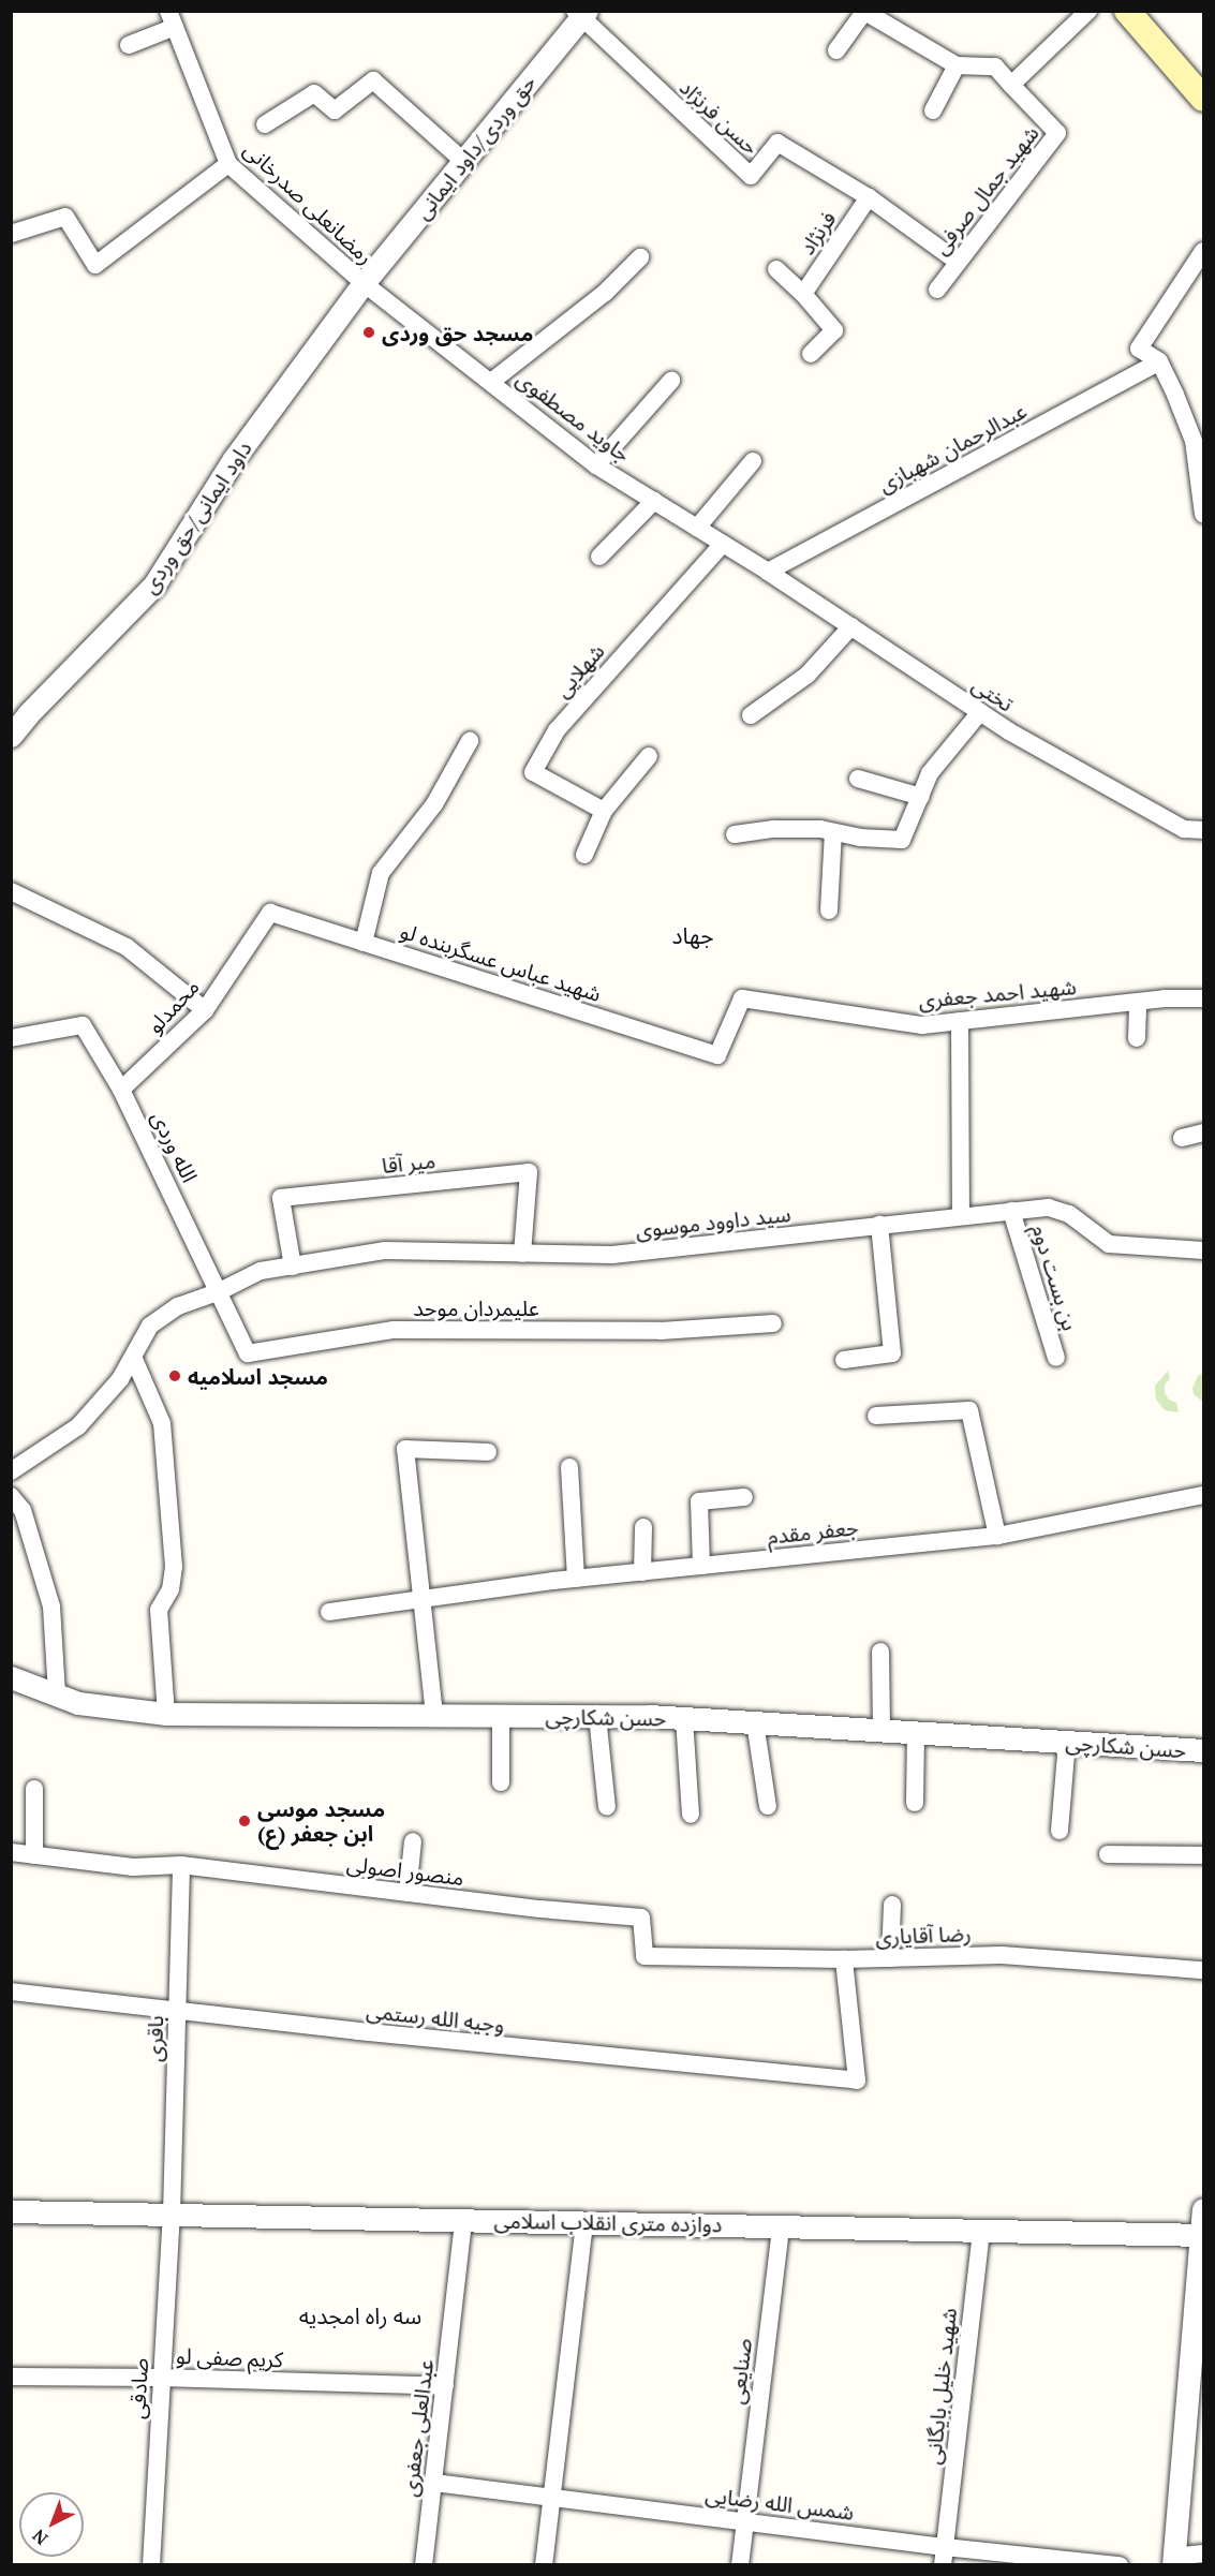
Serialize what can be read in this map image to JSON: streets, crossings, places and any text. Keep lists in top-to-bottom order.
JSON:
{
  "streets": {
    "street": [
      "حسن فرنژاد",
      "حق وردی/داود ایمانی",
      "شهید جمال صرفی",
      "رمضانعلی صدرخانی",
      "فرنژاد",
      "جاوید مصطفوی",
      "عبدالرحمان شهبازی",
      "داود ایمانی/حق وردی",
      "شهلایی",
      "تختی",
      "شهید عباس عسگربنده لو",
      "شهید احمد جعفری",
      "محمدلو",
      "الله وردی",
      "میر آقا",
      "سید داوود موسوی",
      "بن بست دوم",
      "علیمردان موحد",
      "جعفر مقدم",
      "حسن شکارچی",
      "منصور اصولی",
      "رضا آقایاری",
      "وجیه الله رستمی",
      "باقری",
      "دوازده متری انقلاب اسلامی",
      "کریم صفی لو",
      "صنایعی",
      "شهید خلیل بایگانی",
      "صادقی",
      "عبدالعلی جعفری",
      "شمس الله رضایی"
    ]
  },
  "crossings": [
    ["حسن فرنژاد", "حق وردی/داود ایمانی"],
    ["حسن فرنژاد", "شهید جمال صرفی"],
    ["حسن فرنژاد", "فرنژاد"],
    ["حق وردی/داود ایمانی", "رمضانعلی صدرخانی"],
    ["حق وردی/داود ایمانی", "جاوید مصطفوی"],
    ["حق وردی/داود ایمانی", "داود ایمانی/حق وردی"],
    ["رمضانعلی صدرخانی", "جاوید مصطفوی"],
    ["رمضانعلی صدرخانی", "داود ایمانی/حق وردی"],
    ["جاوید مصطفوی", "عبدالرحمان شهبازی"],
    ["جاوید مصطفوی", "داود ایمانی/حق وردی"],
    ["جاوید مصطفوی", "شهلایی"],
    ["جاوید مصطفوی", "تختی"],
    ["عبدالرحمان شهبازی", "تختی"],
    ["شهید عباس عسگربنده لو", "شهید احمد جعفری"],
    ["شهید عباس عسگربنده لو", "محمدلو"],
    ["محمدلو", "الله وردی"],
    ["الله وردی", "سید داوود موسوی"],
    ["الله وردی", "علیمردان موحد"],
    ["میر آقا", "سید داوود موسوی"],
    ["سید داوود موسوی", "بن بست دوم"],
    ["سید داوود موسوی", "علیمردان موحد"],
    ["منصور اصولی", "رضا آقایاری"],
    ["منصور اصولی", "باقری"],
    ["رضا آقایاری", "وجیه الله رستمی"],
    ["وجیه الله رستمی", "باقری"],
    ["باقری", "دوازده متری انقلاب اسلامی"],
    ["باقری", "صادقی"],
    ["دوازده متری انقلاب اسلامی", "صنایعی"],
    ["دوازده متری انقلاب اسلامی", "شهید خلیل بایگانی"],
    ["دوازده متری انقلاب اسلامی", "صادقی"],
    ["دوازده متری انقلاب اسلامی", "عبدالعلی جعفری"],
    ["کریم صفی لو", "صادقی"],
    ["کریم صفی لو", "عبدالعلی جعفری"],
    ["صنایعی", "شمس الله رضایی"],
    ["شهید خلیل بایگانی", "شمس الله رضایی"],
    ["عبدالعلی جعفری", "شمس الله رضایی"]
  ],
  "districts": ["جهاد", "سه راه امجدیه"],
  "places": ["مسجد حق وردی", "مسجد اسلامیه", "مسجد موسی ابن جعفر (ع)"],
  "north": "bottom left"
}
